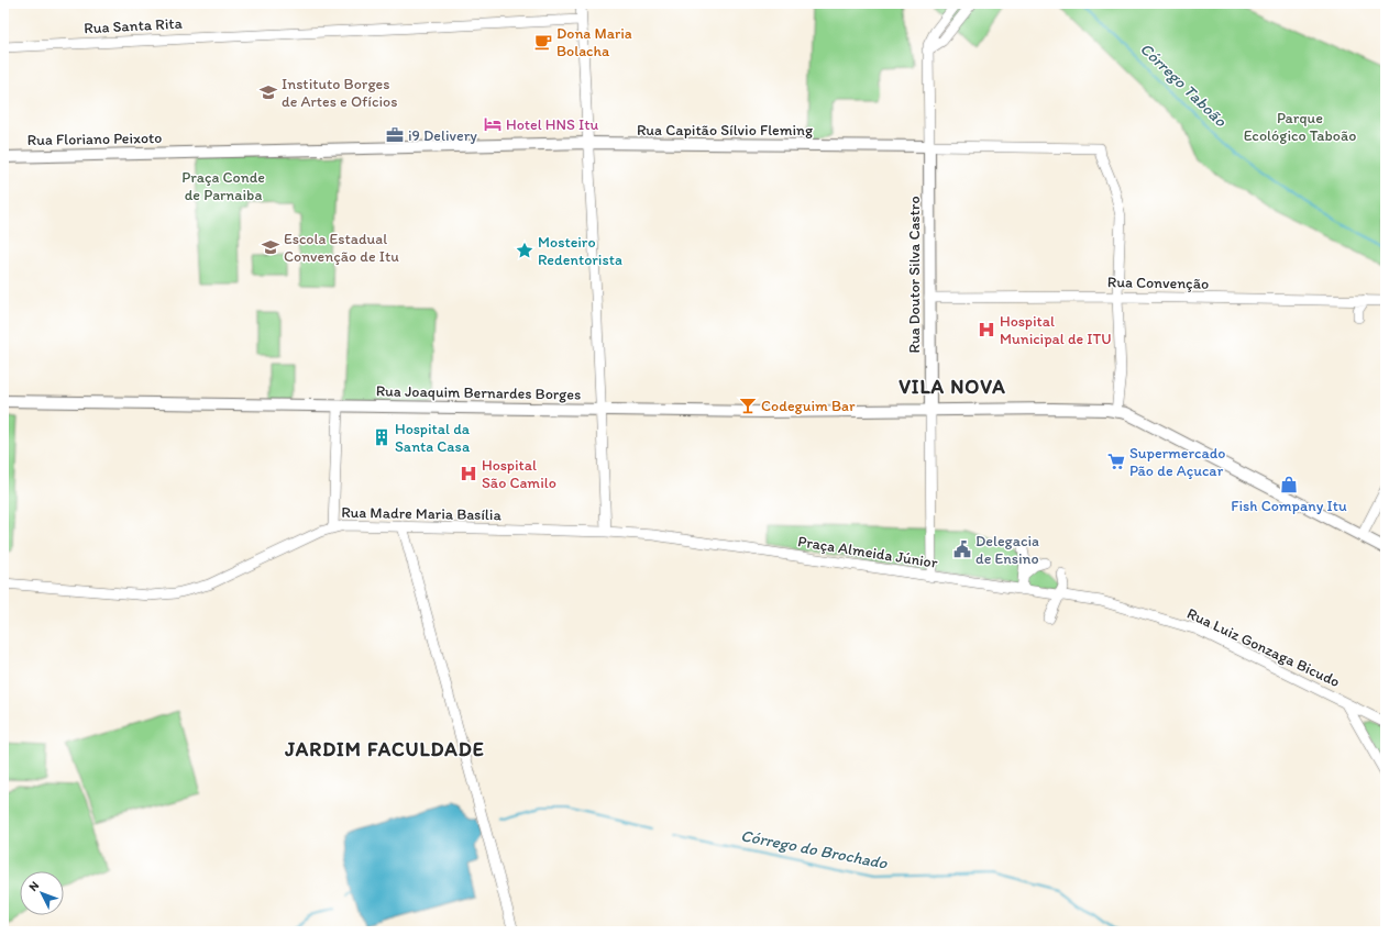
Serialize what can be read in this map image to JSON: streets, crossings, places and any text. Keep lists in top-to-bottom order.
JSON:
{
  "streets": {
    "main road": [
      "Rua Capitão Sílvio Fleming",
      "Rua Floriano Peixoto",
      "Rua Doutor Silva Castro",
      "Rua Joaquim Bernardes Borges"
    ],
    "street": [
      "Rua Santa Rita",
      "Rua Convenção",
      "Rua Madre Maria Basília",
      "Praça Almeida Júnior",
      "Rua Luiz Gonzaga Bicudo"
    ]
  },
  "crossings": [
    ["Rua Capitão Sílvio Fleming", "Rua Floriano Peixoto"],
    ["Rua Capitão Sílvio Fleming", "Rua Doutor Silva Castro"],
    ["Rua Capitão Sílvio Fleming", "Rua Convenção"],
    ["Rua Doutor Silva Castro", "Rua Convenção"],
    ["Rua Doutor Silva Castro", "Rua Joaquim Bernardes Borges"],
    ["Rua Doutor Silva Castro", "Praça Almeida Júnior"],
    ["Rua Madre Maria Basília", "Praça Almeida Júnior"],
    ["Praça Almeida Júnior", "Rua Luiz Gonzaga Bicudo"]
  ],
  "districts": ["VILA NOVA", "JARDIM FACULDADE"],
  "water": ["Córrego Taboão", "Córrego do Brochado"],
  "parks": ["Parque Ecológico Taboão", "Praça Conde de Parnaiba"],
  "places": {
    "cafe": ["Dona Maria Bolacha"],
    "school or university": ["Instituto Borges de Artes e Ofícios", "Escola Estadual Convenção de Itu"],
    "hotel": ["Hotel HNS Itu"],
    "office": ["i9 Delivery"],
    "place": ["Mosteiro Redentorista"],
    "hospital": ["Hospital Municipal de ITU", "Hospital São Camilo"],
    "bar": ["Codeguim Bar"],
    "building": ["Hospital da Santa Casa"],
    "supermarket": ["Supermercado Pão de Açucar"],
    "shop": ["Fish Company Itu"],
    "public building": ["Delegacia de Ensino"]
  },
  "north": "top left"
}
